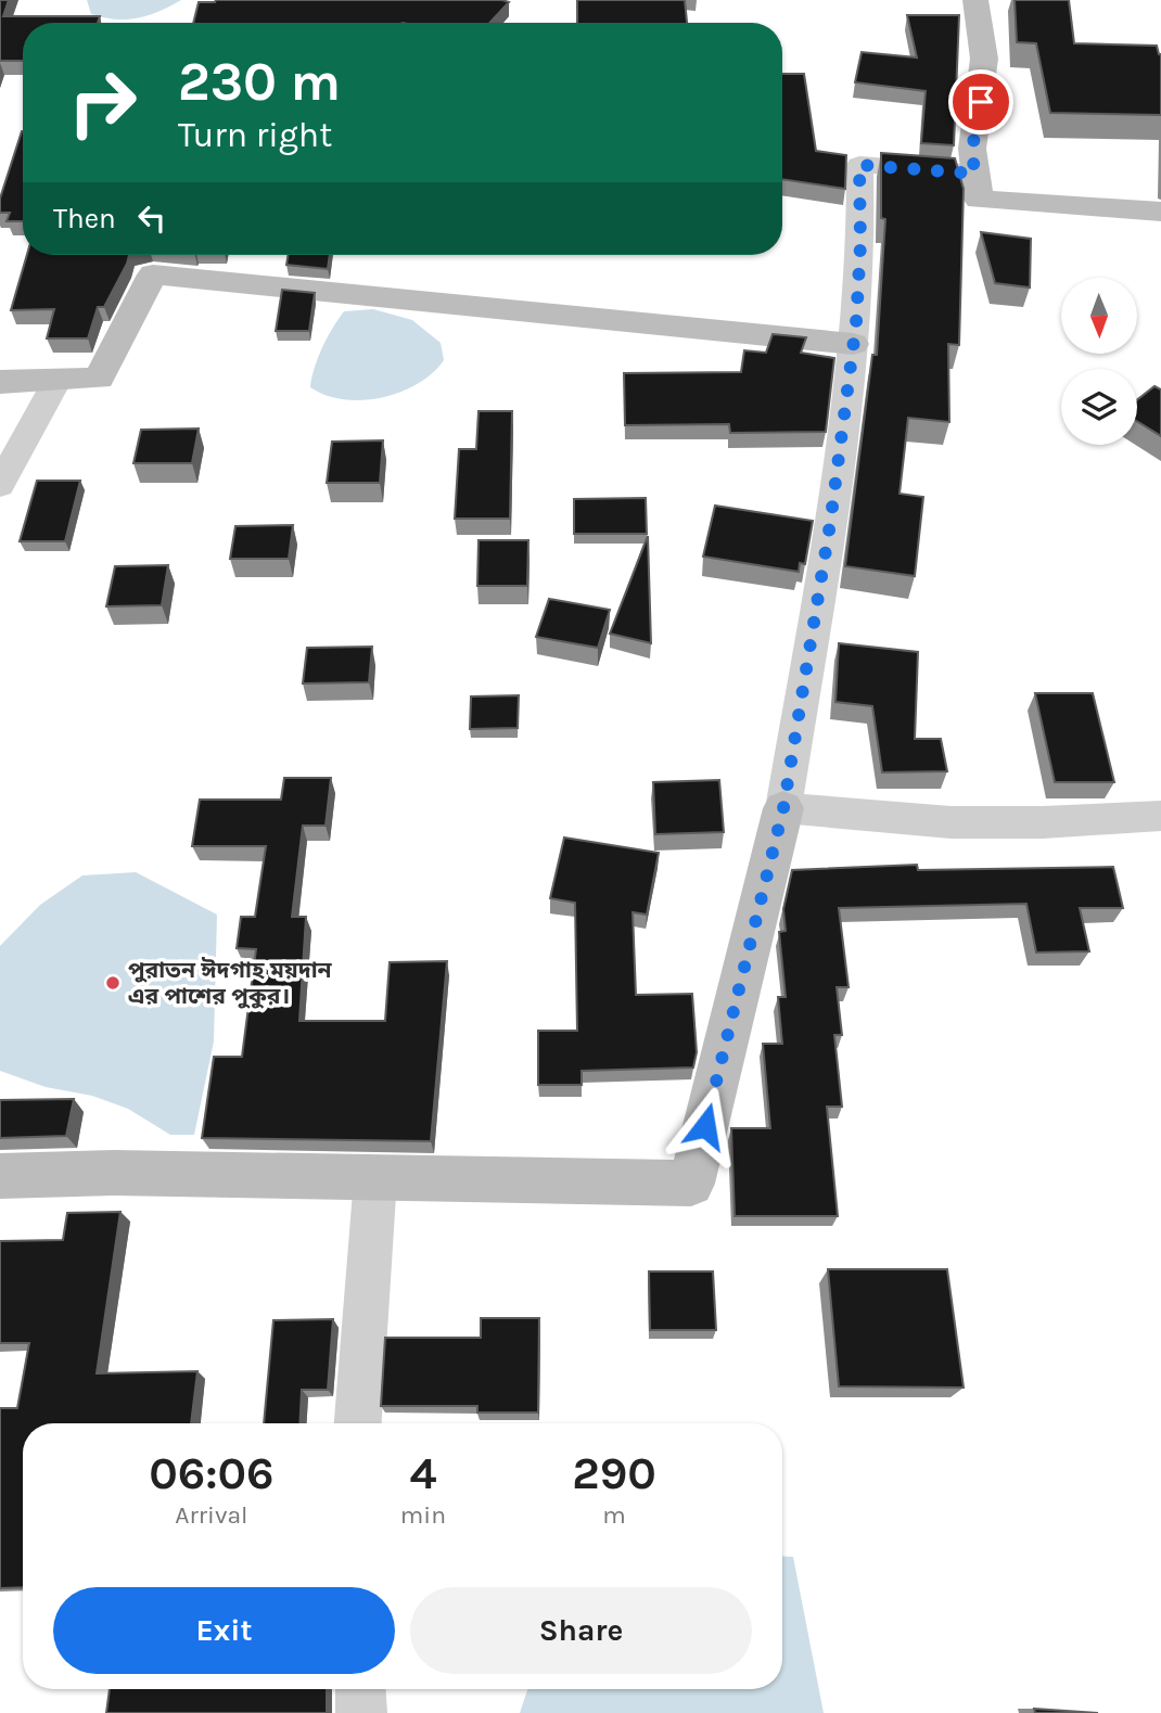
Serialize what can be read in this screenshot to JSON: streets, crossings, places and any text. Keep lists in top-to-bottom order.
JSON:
{
  "places": ["পুরাতন ঈদগাহ ময়দান এর পাশের পুকুর।"],
  "north": "bottom",
  "page": {
    "turn": ["230 m", "Turn right"],
    "then": "Then",
    "eta": [
      "06:06",
      "Arrival",
      "4",
      "min",
      "290",
      "m"
    ],
    "buttons": ["Exit", "Share"]
  }
}
